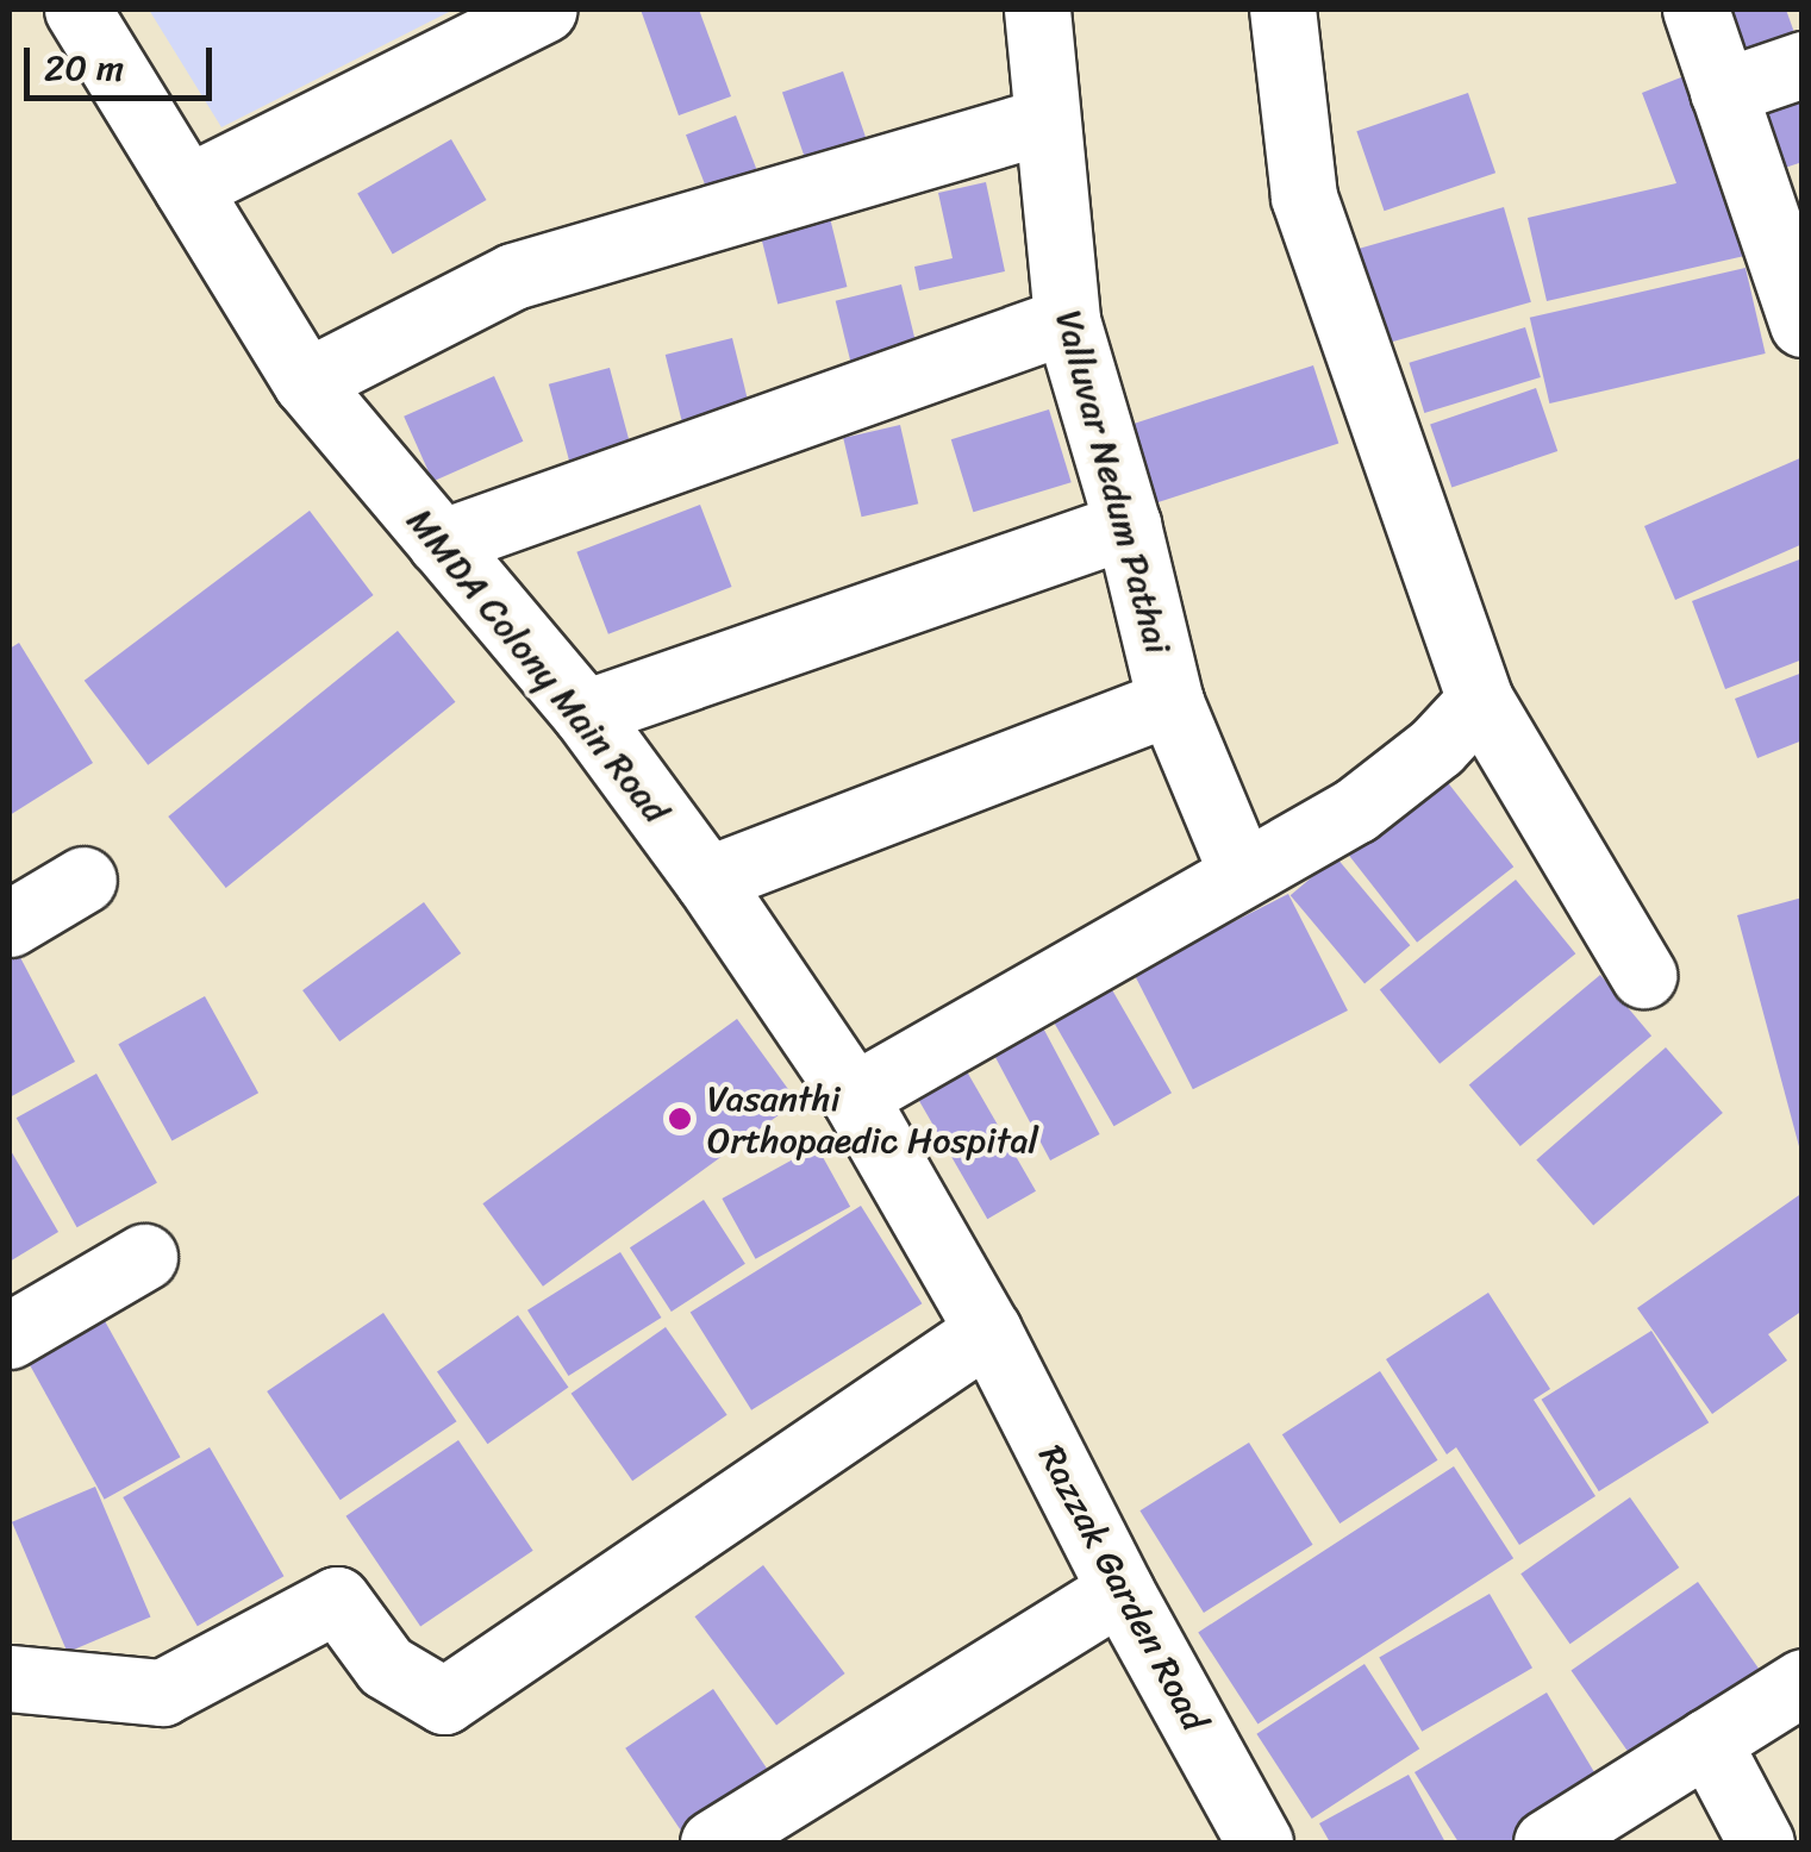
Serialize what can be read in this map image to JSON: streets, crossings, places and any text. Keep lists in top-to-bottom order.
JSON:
{
  "streets": {
    "street": ["Valluvar Nedum Pathai", "MMDA Colony Main Road", "Razzak Garden Road"]
  },
  "crossings": [
    ["MMDA Colony Main Road", "Razzak Garden Road"]
  ],
  "places": ["Vasanthi Orthopaedic Hospital"],
  "scale_bar": "20 m"
}
